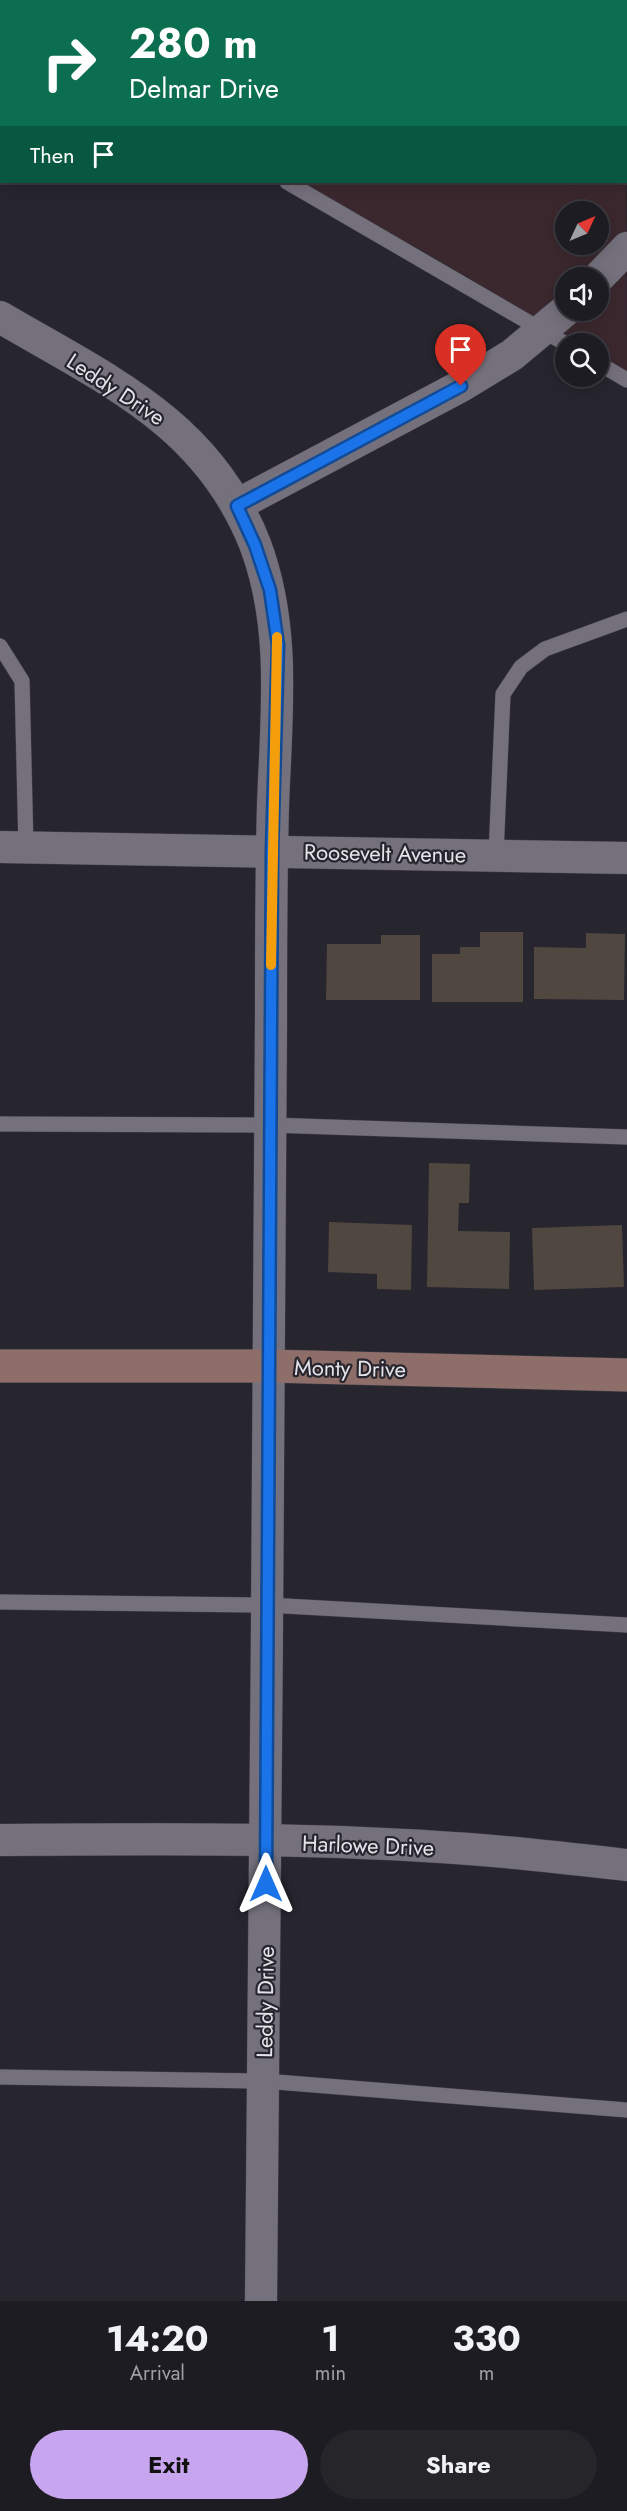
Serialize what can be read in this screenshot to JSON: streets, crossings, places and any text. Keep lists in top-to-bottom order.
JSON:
{
  "streets": {
    "street": [
      "Leddy Drive",
      "Roosevelt Avenue",
      "Monty Drive",
      "Harlowe Drive"
    ]
  },
  "crossings": [
    ["Leddy Drive", "Roosevelt Avenue"],
    ["Leddy Drive", "Monty Drive"],
    ["Leddy Drive", "Harlowe Drive"]
  ],
  "north": "top right",
  "page": {
    "turn": ["280 m", "Delmar Drive"],
    "then": "Then",
    "eta": [
      "14:20",
      "Arrival",
      "1",
      "min",
      "330",
      "m"
    ],
    "buttons": ["Exit", "Share"]
  }
}
